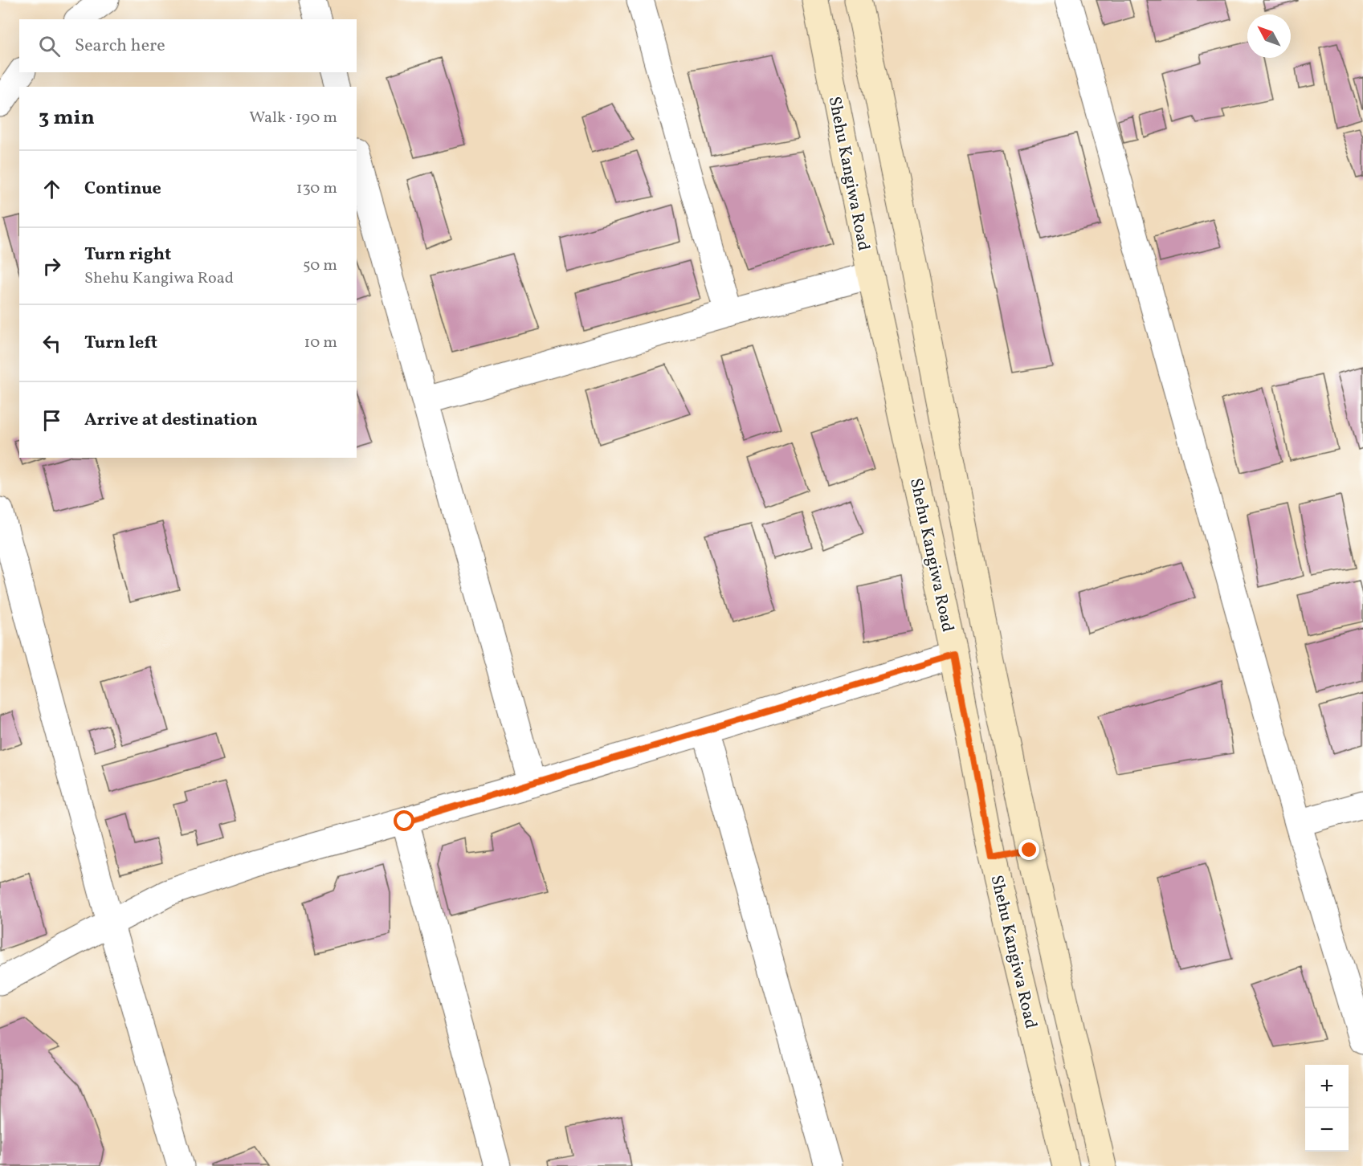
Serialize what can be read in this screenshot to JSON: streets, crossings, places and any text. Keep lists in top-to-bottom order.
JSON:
{
  "streets": {
    "main road": ["Shehu Kangiwa Road"]
  },
  "north": "top left",
  "page": {
    "search": "Search here",
    "heading": ["3 min", "Walk · 190 m"],
    "list": [
      ["Continue", "130 m"],
      ["Turn right", "Shehu Kangiwa Road", "50 m"],
      ["Turn left", "10 m"],
      "Arrive at destination"
    ],
    "map_buttons": ["+", "−"]
  }
}
